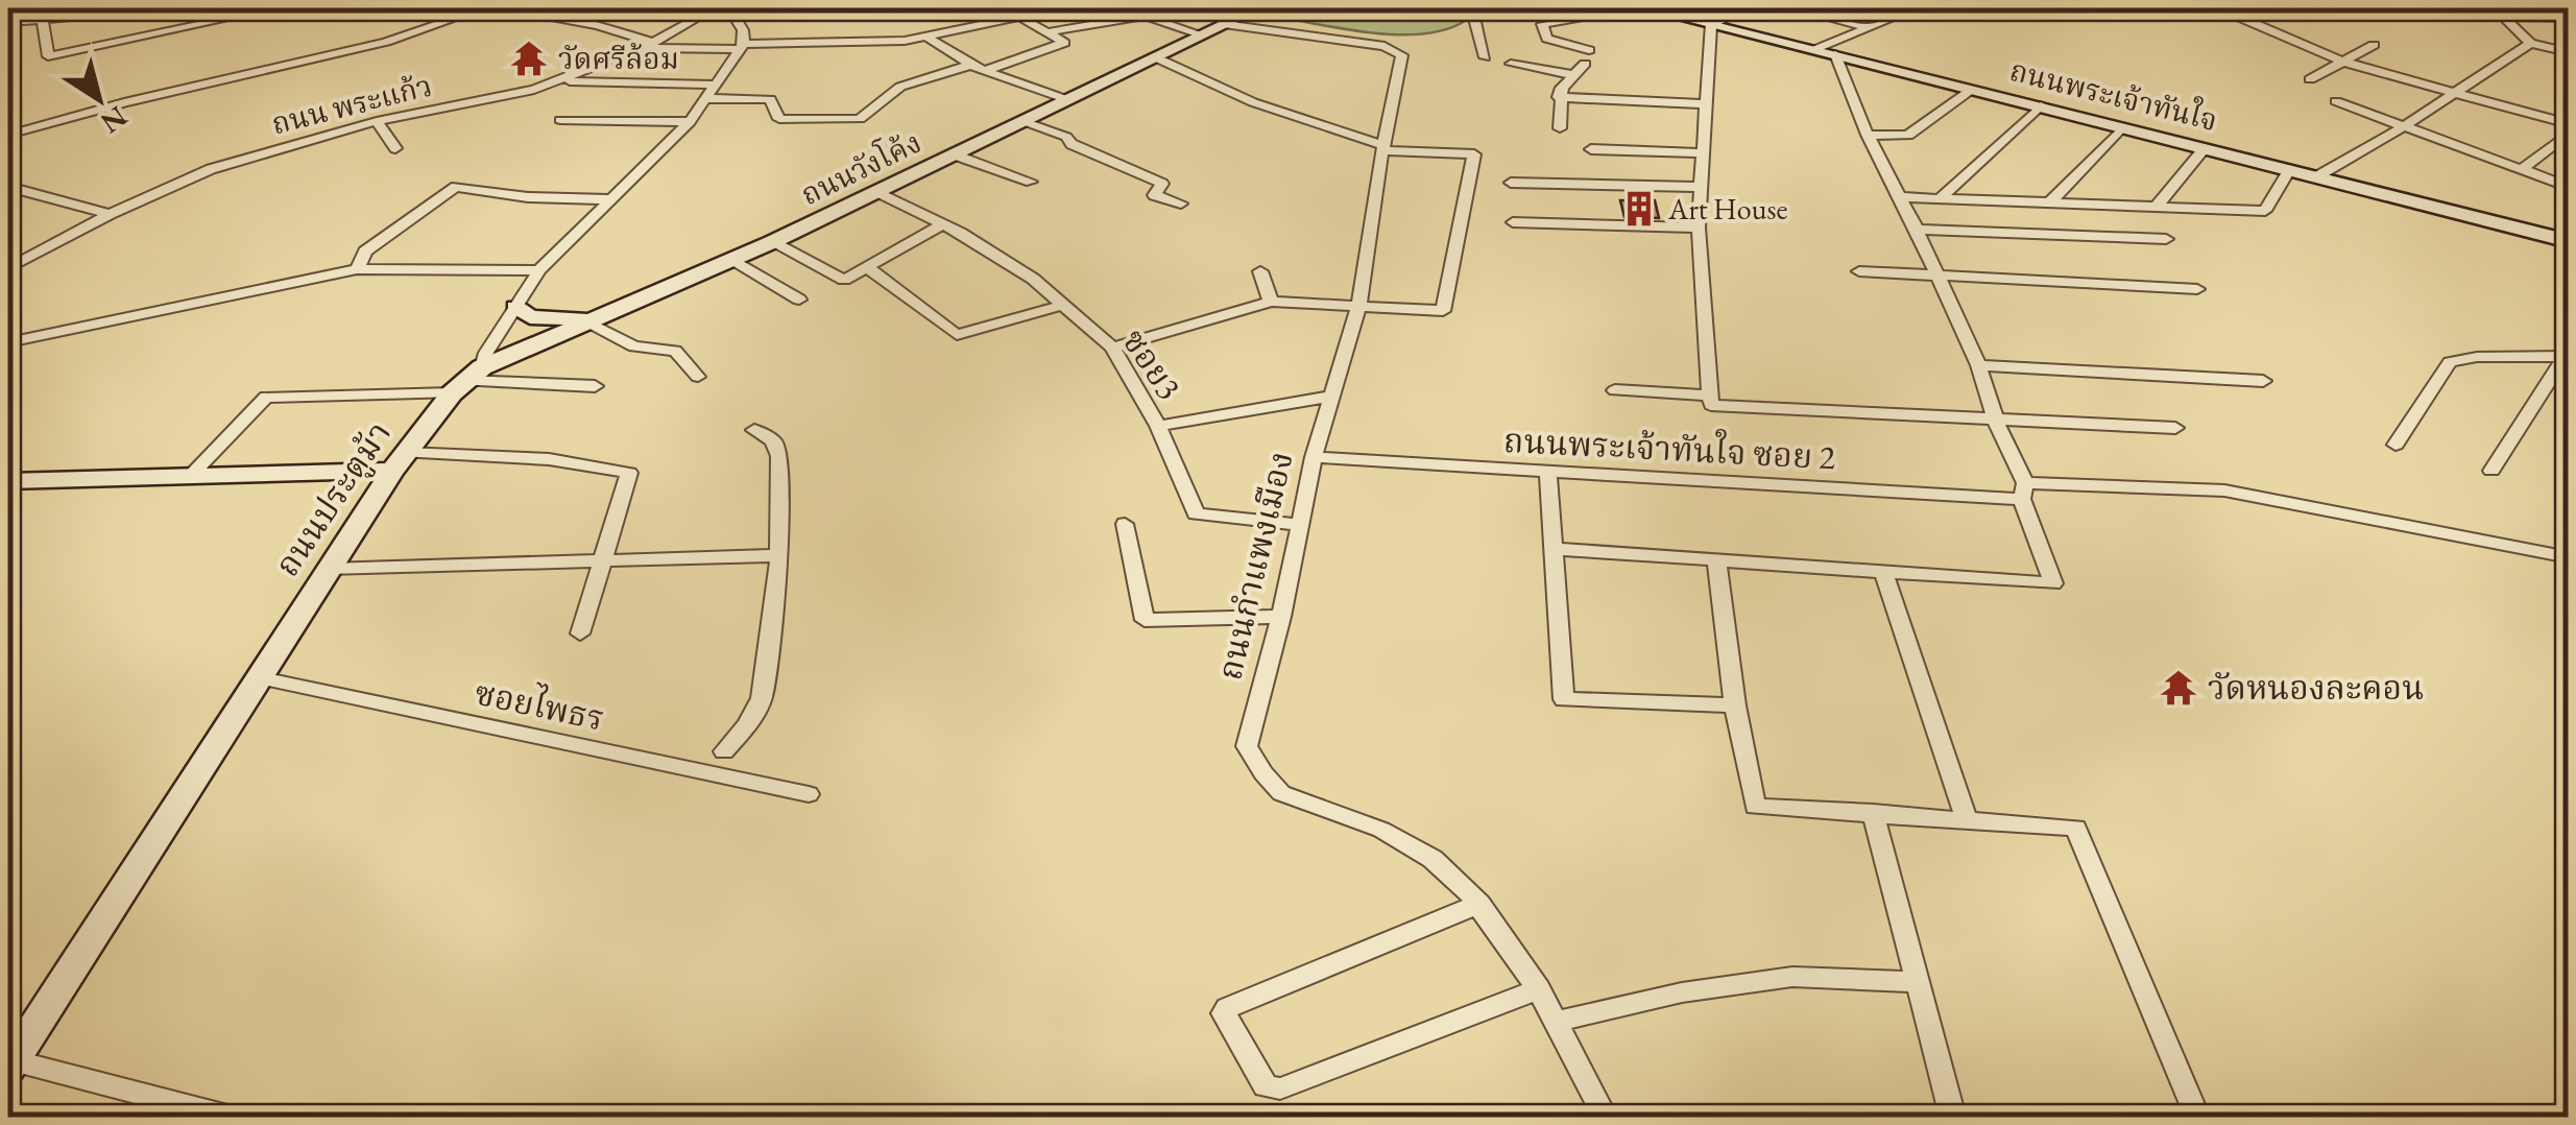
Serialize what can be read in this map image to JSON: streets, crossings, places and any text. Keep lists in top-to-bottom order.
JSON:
{
  "streets": {
    "main road": ["ถนนพระเจ้าทันใจ", "ถนนวังโค้ง", "ถนนประตูม้า"],
    "street": [
      "ถนน พระแก้ว",
      "ซอย3",
      "ถนนพระเจ้าทันใจ ซอย 2",
      "ถนนกำแพงเมือง",
      "ซอยไพธร"
    ]
  },
  "crossings": [
    ["ถนนวังโค้ง", "ซอย3"],
    ["ถนนวังโค้ง", "ถนนประตูม้า"],
    ["ถนนวังโค้ง", "ถนนกำแพงเมือง"],
    ["ซอย3", "ถนนกำแพงเมือง"],
    ["ถนนพระเจ้าทันใจ ซอย 2", "ถนนกำแพงเมือง"],
    ["ถนนประตูม้า", "ซอยไพธร"]
  ],
  "places": {
    "temple": ["วัดศรีล้อม", "วัดหนองละคอน"],
    "building": ["Art House"]
  },
  "north": "bottom right"
}
